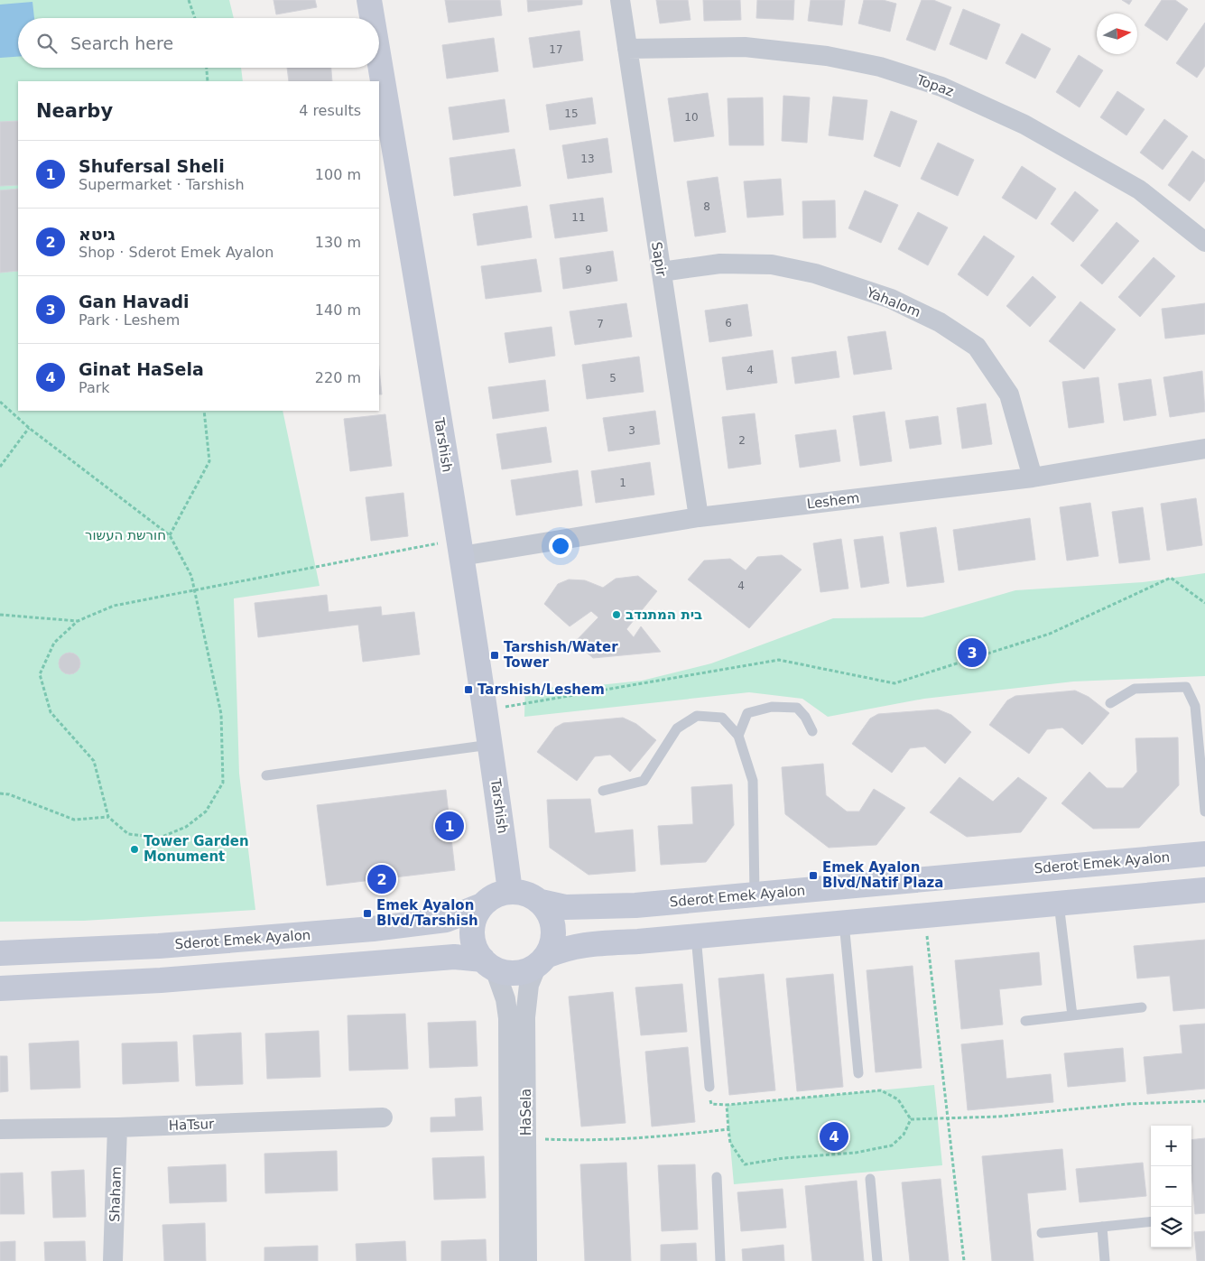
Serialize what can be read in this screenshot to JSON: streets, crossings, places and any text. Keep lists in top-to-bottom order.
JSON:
{
  "streets": {
    "main road": ["Tarshish", "Sderot Emek Ayalon"],
    "street": [
      "Topaz",
      "Sapir",
      "Yahalom",
      "Leshem",
      "HaSela",
      "HaTsur",
      "Shaham"
    ]
  },
  "crossings": [
    ["Topaz", "Sapir"],
    ["Sapir", "Yahalom"],
    ["Sapir", "Leshem"],
    ["Yahalom", "Leshem"],
    ["Tarshish", "Leshem"],
    ["Tarshish", "Sderot Emek Ayalon"],
    ["Tarshish", "HaSela"],
    ["Sderot Emek Ayalon", "HaSela"],
    ["HaTsur", "Shaham"]
  ],
  "parks": ["חורשת העשור"],
  "places": {
    "other": ["בית המתנדב", "Tower Garden Monument"],
    "transit": [
      "Tarshish/Water Tower",
      "Tarshish/Leshem",
      "Emek Ayalon Blvd/Natif Plaza",
      "Emek Ayalon Blvd/Tarshish"
    ]
  },
  "house_numbers": [
    "17",
    "15",
    "10",
    "13",
    "8",
    "11",
    "9",
    "6",
    "7",
    "4",
    "5",
    "3",
    "2",
    "1",
    "4"
  ],
  "north": "right",
  "page": {
    "search": "Search here",
    "heading": ["Nearby", "4 results"],
    "list": [
      {
        "mark": "1",
        "name": "Shufersal Sheli",
        "note": "Supermarket · Tarshish",
        "value": "100 m"
      },
      {
        "mark": "2",
        "name": "גיטא",
        "note": "Shop · Sderot Emek Ayalon",
        "value": "130 m"
      },
      {
        "mark": "3",
        "name": "Gan Havadi",
        "note": "Park · Leshem",
        "value": "140 m"
      },
      {
        "mark": "4",
        "name": "Ginat HaSela",
        "note": "Park",
        "value": "220 m"
      }
    ],
    "pins": [
      "3",
      "1",
      "2",
      "4"
    ],
    "map_buttons": ["+", "−"]
  }
}
